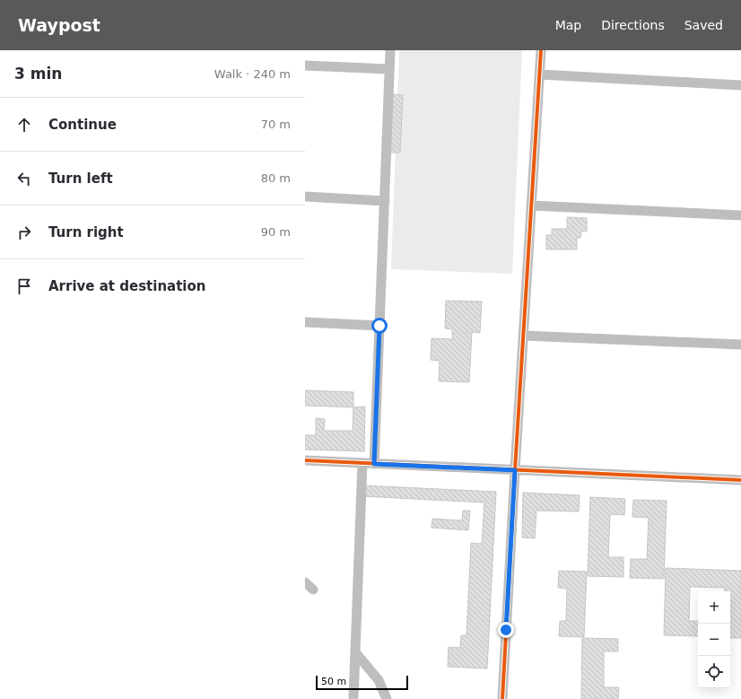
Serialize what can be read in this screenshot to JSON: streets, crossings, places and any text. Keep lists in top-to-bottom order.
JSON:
{
  "scale_bar": "50 m",
  "page": {
    "header": "Waypost",
    "nav": ["Map", "Directions", "Saved"],
    "heading": ["3 min", "Walk · 240 m"],
    "list": [
      ["Continue", "70 m"],
      ["Turn left", "80 m"],
      ["Turn right", "90 m"],
      "Arrive at destination"
    ],
    "map_buttons": ["+", "−"],
    "scale": "50 m"
  }
}
